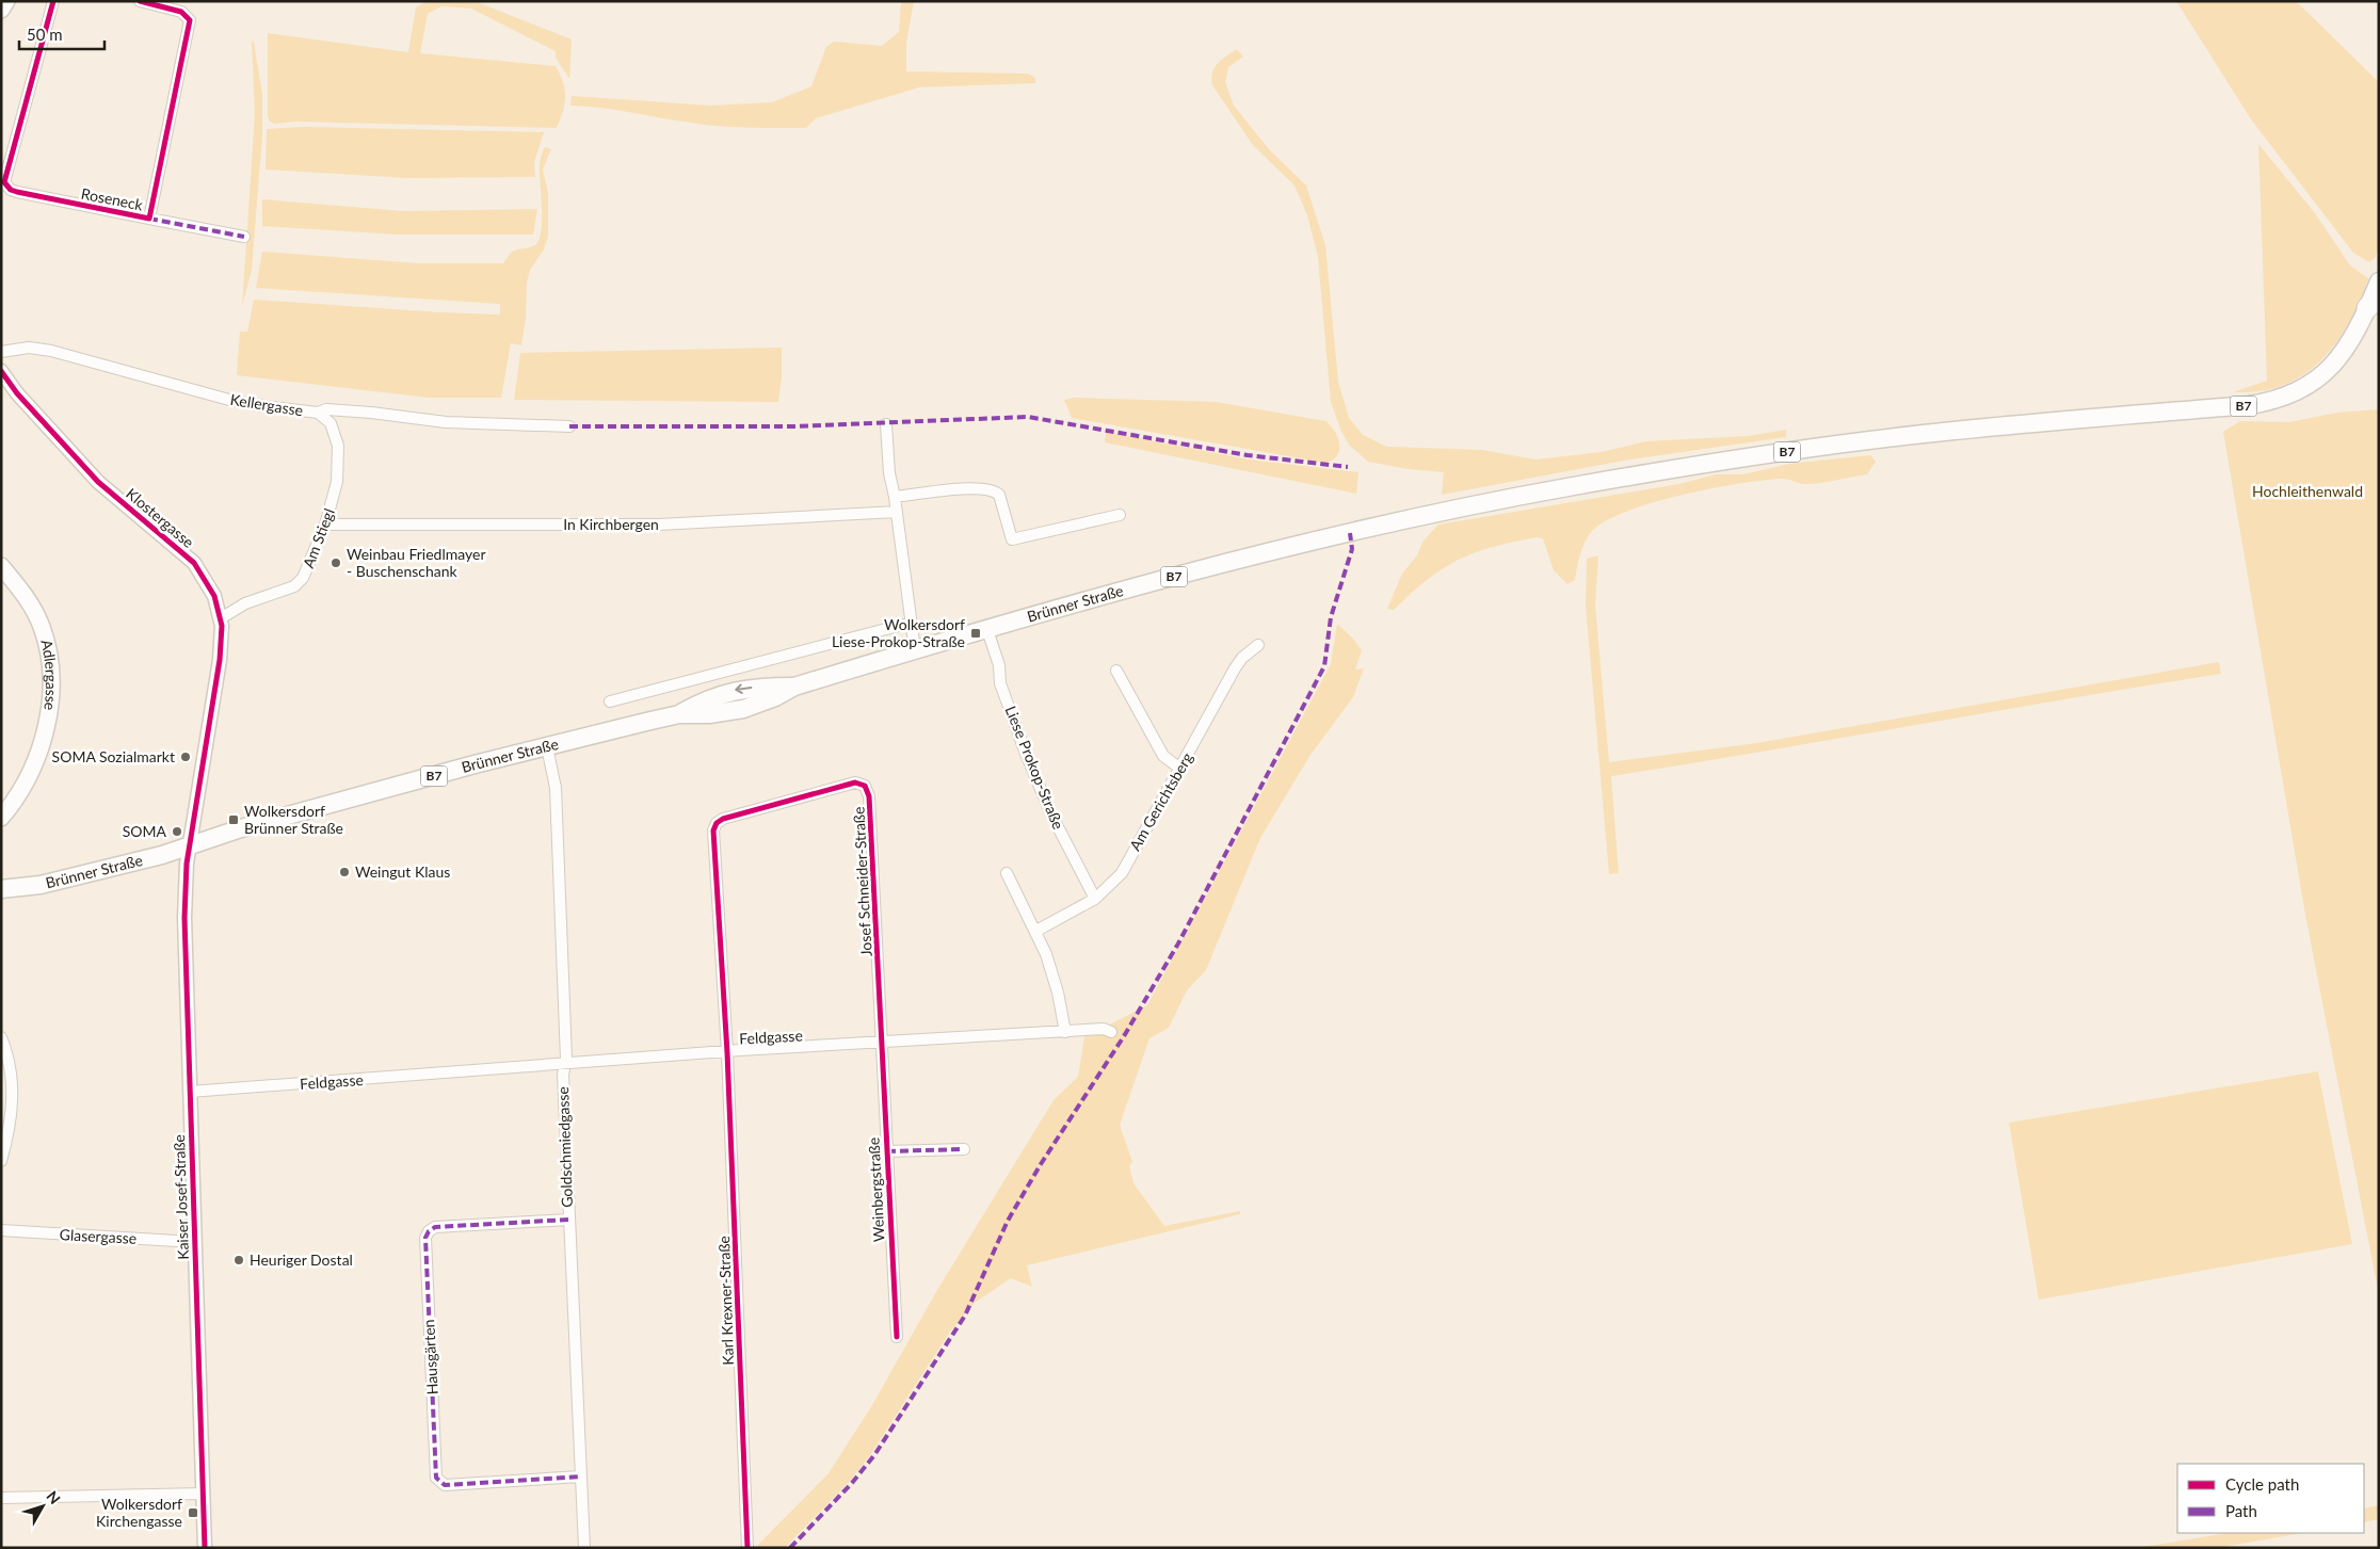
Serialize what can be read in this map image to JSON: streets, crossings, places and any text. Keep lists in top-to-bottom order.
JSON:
{
  "streets": {
    "main road": ["B7", "Brünner Straße", "Adlergasse"],
    "street": [
      "Roseneck",
      "Kellergasse",
      "Klostergasse",
      "In Kirchbergen",
      "Am Stiegl",
      "Liese Prokop-Straße",
      "Am Gerichtsberg",
      "Josef Schneider-Straße",
      "Feldgasse",
      "Goldschmiedgasse",
      "Weinbergstraße",
      "Kaiser Josef-Straße",
      "Glasergasse",
      "Karl Krexner-Straße",
      "Hausgärten"
    ]
  },
  "crossings": [
    ["Kellergasse", "Am Stiegl"],
    ["B7", "Brünner Straße"],
    ["Klostergasse", "Am Stiegl"],
    ["Klostergasse", "Brünner Straße"],
    ["Klostergasse", "Kaiser Josef-Straße"],
    ["In Kirchbergen", "Am Stiegl"],
    ["Brünner Straße", "Liese Prokop-Straße"],
    ["Brünner Straße", "Goldschmiedgasse"],
    ["Brünner Straße", "Kaiser Josef-Straße"],
    ["Liese Prokop-Straße", "Am Gerichtsberg"],
    ["Josef Schneider-Straße", "Feldgasse"],
    ["Josef Schneider-Straße", "Weinbergstraße"],
    ["Josef Schneider-Straße", "Karl Krexner-Straße"],
    ["Feldgasse", "Goldschmiedgasse"],
    ["Feldgasse", "Weinbergstraße"],
    ["Feldgasse", "Kaiser Josef-Straße"],
    ["Feldgasse", "Karl Krexner-Straße"],
    ["Goldschmiedgasse", "Hausgärten"],
    ["Kaiser Josef-Straße", "Glasergasse"]
  ],
  "parks": ["Hochleithenwald"],
  "places": {
    "other": [
      "Weinbau Friedlmayer - Buschenschank",
      "SOMA Sozialmarkt",
      "SOMA",
      "Weingut Klaus",
      "Heuriger Dostal"
    ],
    "transit": ["Wolkersdorf Liese-Prokop-Straße", "Wolkersdorf Brünner Straße", "Wolkersdorf Kirchengasse"]
  },
  "legend": ["Cycle path", "Path"],
  "scale_bar": "50 m",
  "north": "top right"
}
